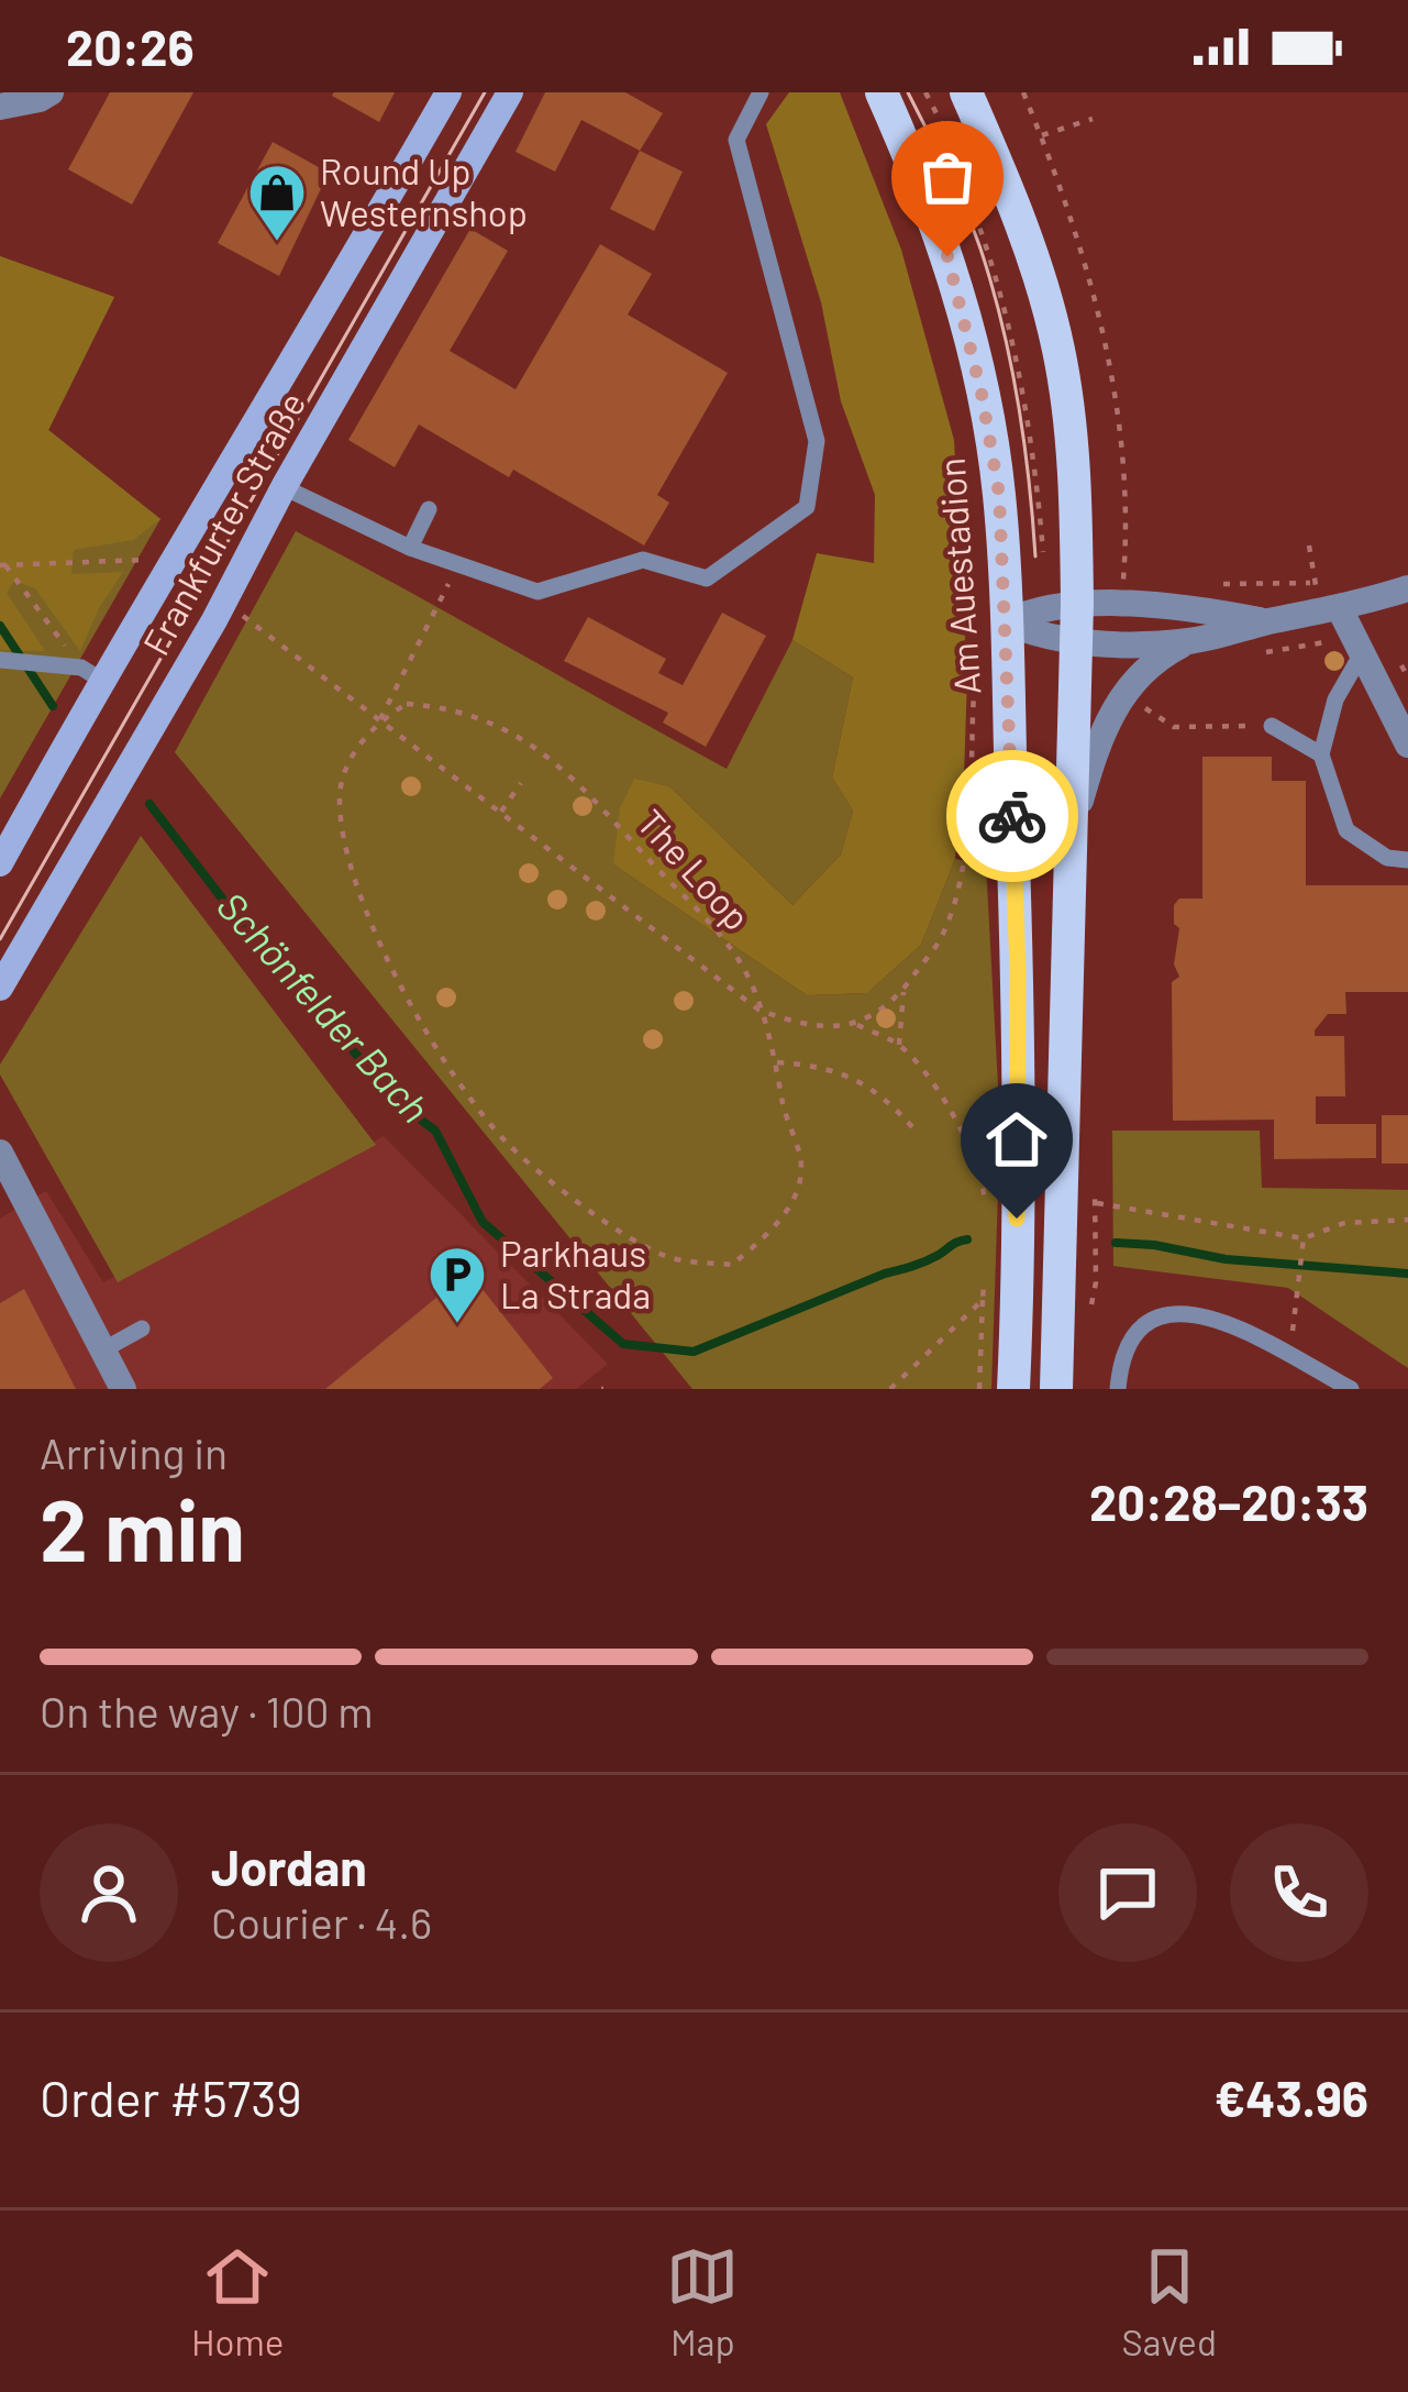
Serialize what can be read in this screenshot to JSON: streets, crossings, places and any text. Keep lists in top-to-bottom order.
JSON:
{
  "streets": {
    "main road": ["Frankfurter Straße", "Am Auestadion"],
    "path": ["The Loop"]
  },
  "water": ["Schönfelder Bach"],
  "places": {
    "shop": ["Round Up Westernshop"],
    "parking": ["Parkhaus La Strada"]
  },
  "page": {
    "status": "20:26",
    "heading": ["2 min", "Arriving in", "20:28–20:33"],
    "panel": [
      "Jordan",
      "Courier · 4.6",
      "Order #5739",
      "€43.96"
    ],
    "bar": "On the way · 100 m",
    "tabs": ["Home", "Map", "Saved"]
  }
}
